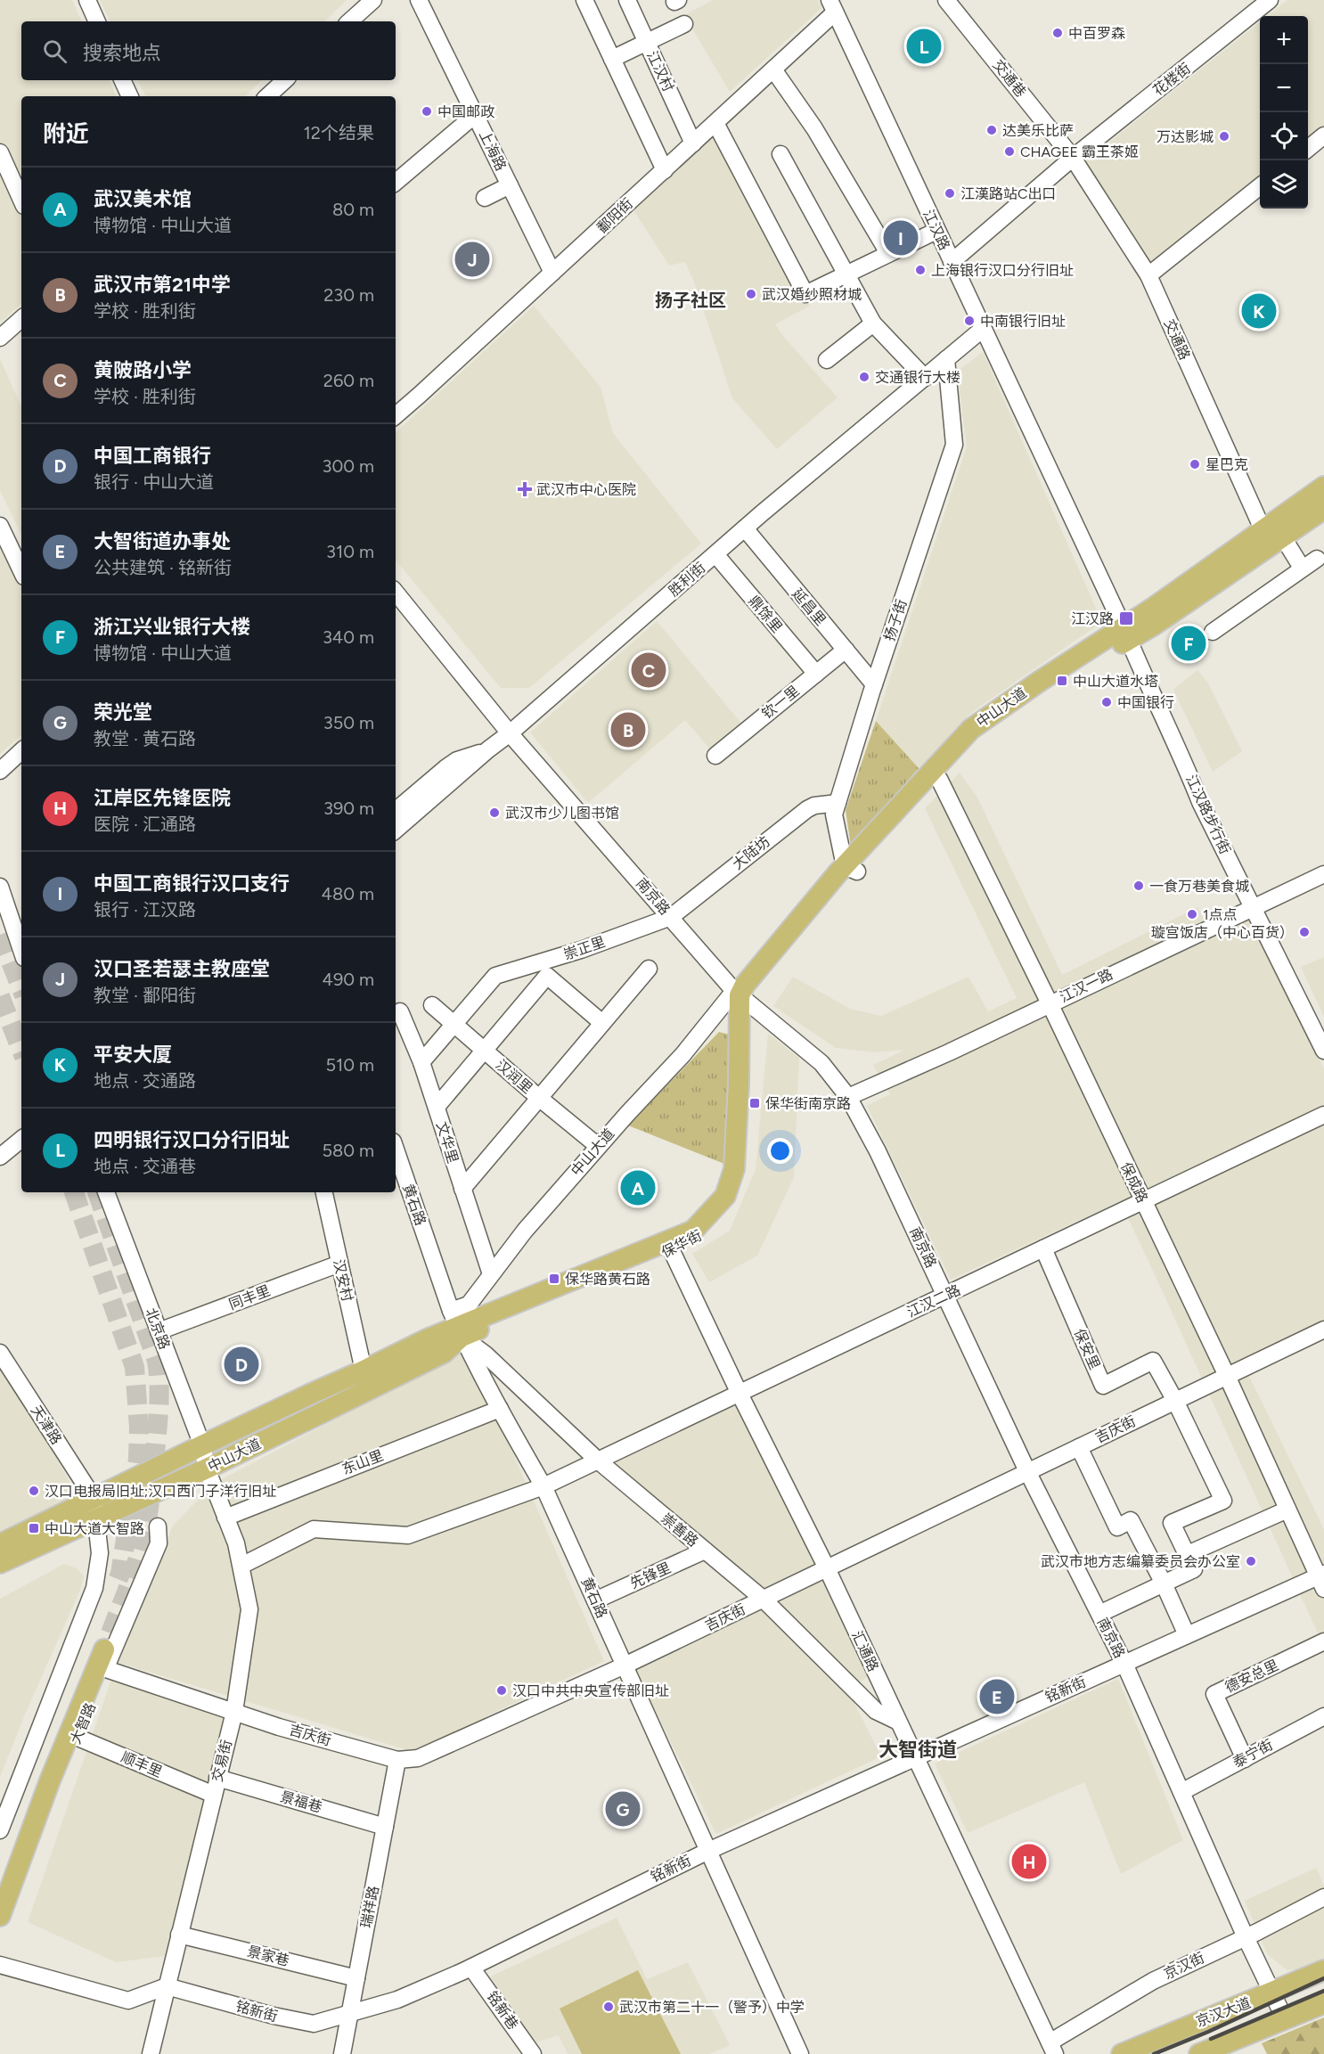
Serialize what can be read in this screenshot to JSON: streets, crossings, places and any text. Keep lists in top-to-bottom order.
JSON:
{
  "streets": {
    "main road": [
      "中山大道",
      "保华街",
      "大智路",
      "京汉大道"
    ],
    "street": [
      "江汉村",
      "交通巷",
      "花楼街",
      "上海路",
      "鄱阳街",
      "江汉路",
      "交通路",
      "胜利街",
      "延昌里",
      "鼎馀里",
      "扬子街",
      "钦一里",
      "江汉路步行街",
      "大陆坊",
      "南京路",
      "崇正里",
      "江汉一路",
      "汉润里",
      "文华里",
      "保成路",
      "黄石路",
      "汉安村",
      "同丰里",
      "江汉二路",
      "北京路",
      "保安里",
      "天津路",
      "吉庆街",
      "东山里",
      "崇善路",
      "先锋里",
      "汇通路",
      "德安总里",
      "铭新街",
      "泰宁街",
      "交易街",
      "顺丰里",
      "景福巷",
      "瑞祥路",
      "景家巷",
      "京汉街",
      "铭新巷"
    ]
  },
  "crossings": [
    ["江汉村", "鄱阳街"],
    ["交通巷", "花楼街"],
    ["交通巷", "交通路"],
    ["花楼街", "江汉路"],
    ["花楼街", "交通路"],
    ["上海路", "鄱阳街"],
    ["鄱阳街", "江汉路"],
    ["江汉路", "胜利街"],
    ["江汉路", "中山大道"],
    ["江汉路", "江汉路步行街"],
    ["交通路", "中山大道"],
    ["胜利街", "延昌里"],
    ["胜利街", "鼎馀里"],
    ["胜利街", "扬子街"],
    ["胜利街", "南京路"],
    ["延昌里", "扬子街"],
    ["延昌里", "钦一里"],
    ["鼎馀里", "钦一里"],
    ["扬子街", "中山大道"],
    ["扬子街", "大陆坊"],
    ["中山大道", "江汉路步行街"],
    ["中山大道", "南京路"],
    ["中山大道", "文华里"],
    ["中山大道", "保成路"],
    ["中山大道", "黄石路"],
    ["中山大道", "保华街"],
    ["中山大道", "汉安村"],
    ["中山大道", "北京路"],
    ["中山大道", "天津路"],
    ["中山大道", "崇善路"],
    ["中山大道", "交易街"],
    ["江汉路步行街", "江汉一路"],
    ["大陆坊", "南京路"],
    ["大陆坊", "崇正里"],
    ["南京路", "崇正里"],
    ["南京路", "江汉一路"],
    ["南京路", "保华街"],
    ["南京路", "江汉二路"],
    ["南京路", "吉庆街"],
    ["南京路", "铭新街"],
    ["南京路", "泰宁街"],
    ["南京路", "京汉街"],
    ["南京路", "京汉大道"],
    ["崇正里", "汉润里"],
    ["江汉一路", "保成路"],
    ["保成路", "江汉二路"],
    ["保成路", "吉庆街"],
    ["保成路", "铭新街"],
    ["黄石路", "保华街"],
    ["黄石路", "江汉二路"],
    ["黄石路", "吉庆街"],
    ["黄石路", "东山里"],
    ["黄石路", "崇善路"],
    ["黄石路", "先锋里"],
    ["黄石路", "铭新街"],
    ["保华街", "崇善路"],
    ["保华街", "汇通路"],
    ["汉安村", "同丰里"],
    ["同丰里", "北京路"],
    ["江汉二路", "保安里"],
    ["江汉二路", "崇善路"],
    ["江汉二路", "汇通路"],
    ["江汉二路", "交易街"],
    ["北京路", "交易街"],
    ["保安里", "吉庆街"],
    ["吉庆街", "崇善路"],
    ["吉庆街", "汇通路"],
    ["吉庆街", "大智路"],
    ["吉庆街", "交易街"],
    ["吉庆街", "瑞祥路"],
    ["东山里", "交易街"],
    ["崇善路", "先锋里"],
    ["崇善路", "汇通路"],
    ["汇通路", "铭新街"],
    ["汇通路", "京汉街"],
    ["德安总里", "泰宁街"],
    ["铭新街", "交易街"],
    ["铭新街", "瑞祥路"],
    ["铭新街", "铭新巷"],
    ["大智路", "顺丰里"],
    ["交易街", "顺丰里"],
    ["交易街", "景福巷"],
    ["交易街", "景家巷"],
    ["景福巷", "瑞祥路"],
    ["瑞祥路", "景家巷"]
  ],
  "districts": ["扬子社区", "大智街道"],
  "places": {
    "other": [
      "中百罗森",
      "中国邮政",
      "达美乐比萨",
      "万达影城",
      "CHAGEE 霸王茶姬",
      "江漢路站C出口",
      "上海银行汉口分行旧址",
      "武汉婚纱照材城",
      "中南银行旧址",
      "交通银行大楼",
      "星巴克",
      "中国银行",
      "武汉市少儿图书馆",
      "一食万巷美食城",
      "1点点",
      "璇宫饭店（中心百货）",
      "汉口电报局旧址;汉口西门子洋行旧址",
      "武汉市地方志编纂委员会办公室",
      "汉口中共中央宣传部旧址",
      "武汉市第二十一（警予）中学"
    ],
    "health": ["武汉市中心医院"],
    "transit": [
      "江汉路",
      "中山大道水塔",
      "保华街南京路",
      "保华路黄石路",
      "中山大道大智路"
    ]
  },
  "page": {
    "map_buttons": ["+", "−"],
    "search": "搜索地点",
    "pins": [
      "L",
      "I",
      "J",
      "K",
      "F",
      "C",
      "B",
      "A",
      "D",
      "E",
      "G",
      "H"
    ],
    "heading": ["附近", "12个结果"],
    "list": [
      {
        "mark": "A",
        "name": "武汉美术馆",
        "note": "博物馆 · 中山大道",
        "value": "80 m"
      },
      {
        "mark": "B",
        "name": "武汉市第21中学",
        "note": "学校 · 胜利街",
        "value": "230 m"
      },
      {
        "mark": "C",
        "name": "黄陂路小学",
        "note": "学校 · 胜利街",
        "value": "260 m"
      },
      {
        "mark": "D",
        "name": "中国工商银行",
        "note": "银行 · 中山大道",
        "value": "300 m"
      },
      {
        "mark": "E",
        "name": "大智街道办事处",
        "note": "公共建筑 · 铭新街",
        "value": "310 m"
      },
      {
        "mark": "F",
        "name": "浙江兴业银行大楼",
        "note": "博物馆 · 中山大道",
        "value": "340 m"
      },
      {
        "mark": "G",
        "name": "荣光堂",
        "note": "教堂 · 黄石路",
        "value": "350 m"
      },
      {
        "mark": "H",
        "name": "江岸区先锋医院",
        "note": "医院 · 汇通路",
        "value": "390 m"
      },
      {
        "mark": "I",
        "name": "中国工商银行汉口支行",
        "note": "银行 · 江汉路",
        "value": "480 m"
      },
      {
        "mark": "J",
        "name": "汉口圣若瑟主教座堂",
        "note": "教堂 · 鄱阳街",
        "value": "490 m"
      },
      {
        "mark": "K",
        "name": "平安大厦",
        "note": "地点 · 交通路",
        "value": "510 m"
      },
      {
        "mark": "L",
        "name": "四明银行汉口分行旧址",
        "note": "地点 · 交通巷",
        "value": "580 m"
      }
    ]
  }
}
